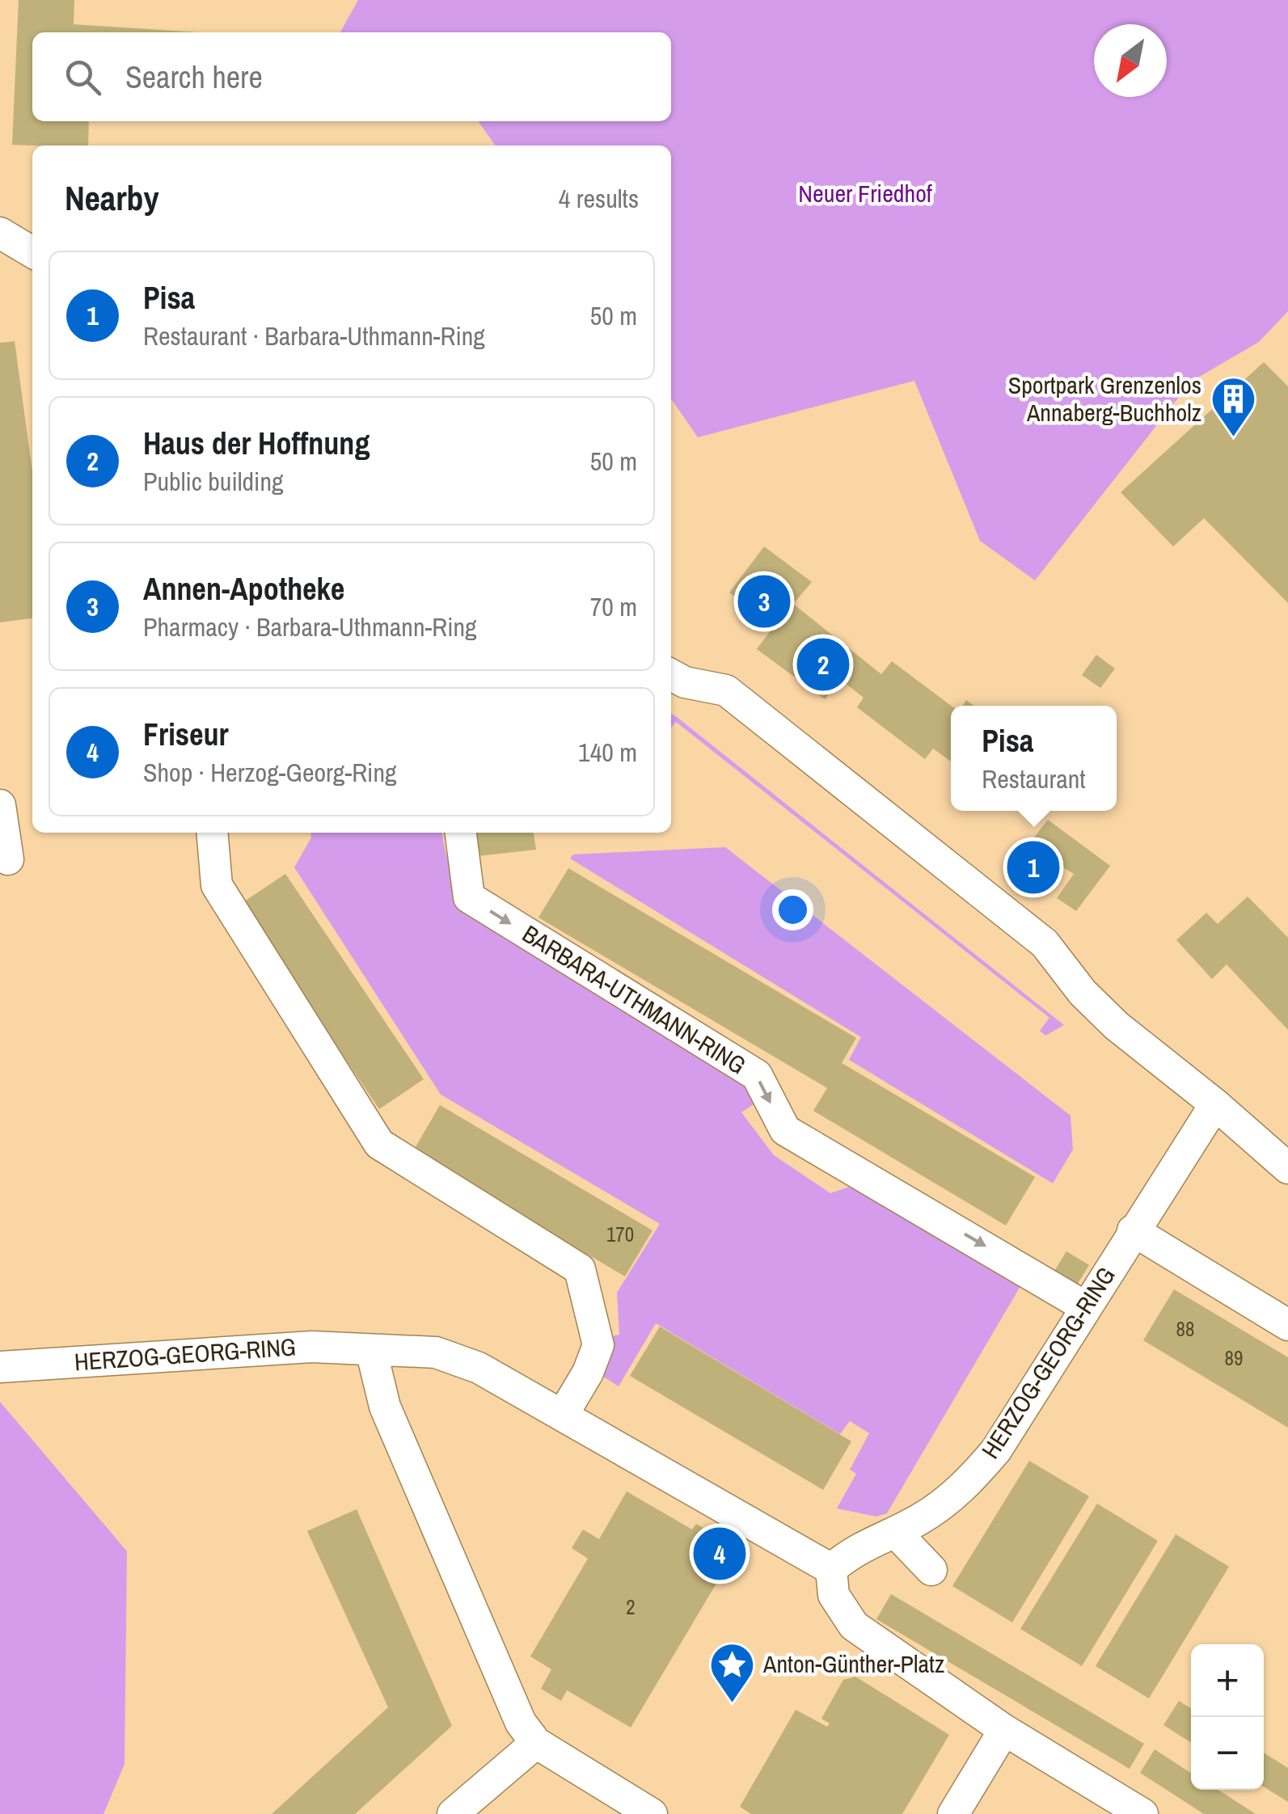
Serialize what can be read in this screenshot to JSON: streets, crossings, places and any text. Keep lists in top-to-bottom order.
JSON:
{
  "streets": {
    "street": ["BARBARA-UTHMANN-RING", "HERZOG-GEORG-RING"]
  },
  "crossings": [
    ["BARBARA-UTHMANN-RING", "HERZOG-GEORG-RING"]
  ],
  "one_way": ["BARBARA-UTHMANN-RING"],
  "parks": ["Neuer Friedhof"],
  "places": {
    "building": ["Sportpark Grenzenlos Annaberg-Buchholz"],
    "place": ["Anton-Günther-Platz"]
  },
  "house_numbers": [
    "170",
    "88",
    "89",
    "2"
  ],
  "north": "bottom left",
  "page": {
    "search": "Search here",
    "heading": ["Nearby", "4 results"],
    "list": [
      {
        "mark": "1",
        "name": "Pisa",
        "note": "Restaurant · Barbara-Uthmann-Ring",
        "value": "50 m"
      },
      {
        "mark": "2",
        "name": "Haus der Hoffnung",
        "note": "Public building",
        "value": "50 m"
      },
      {
        "mark": "3",
        "name": "Annen-Apotheke",
        "note": "Pharmacy · Barbara-Uthmann-Ring",
        "value": "70 m"
      },
      {
        "mark": "4",
        "name": "Friseur",
        "note": "Shop · Herzog-Georg-Ring",
        "value": "140 m"
      }
    ],
    "pins": [
      "3",
      "2",
      "1",
      "4"
    ],
    "popup": ["Pisa", "Restaurant"],
    "map_buttons": ["+", "−"]
  }
}
